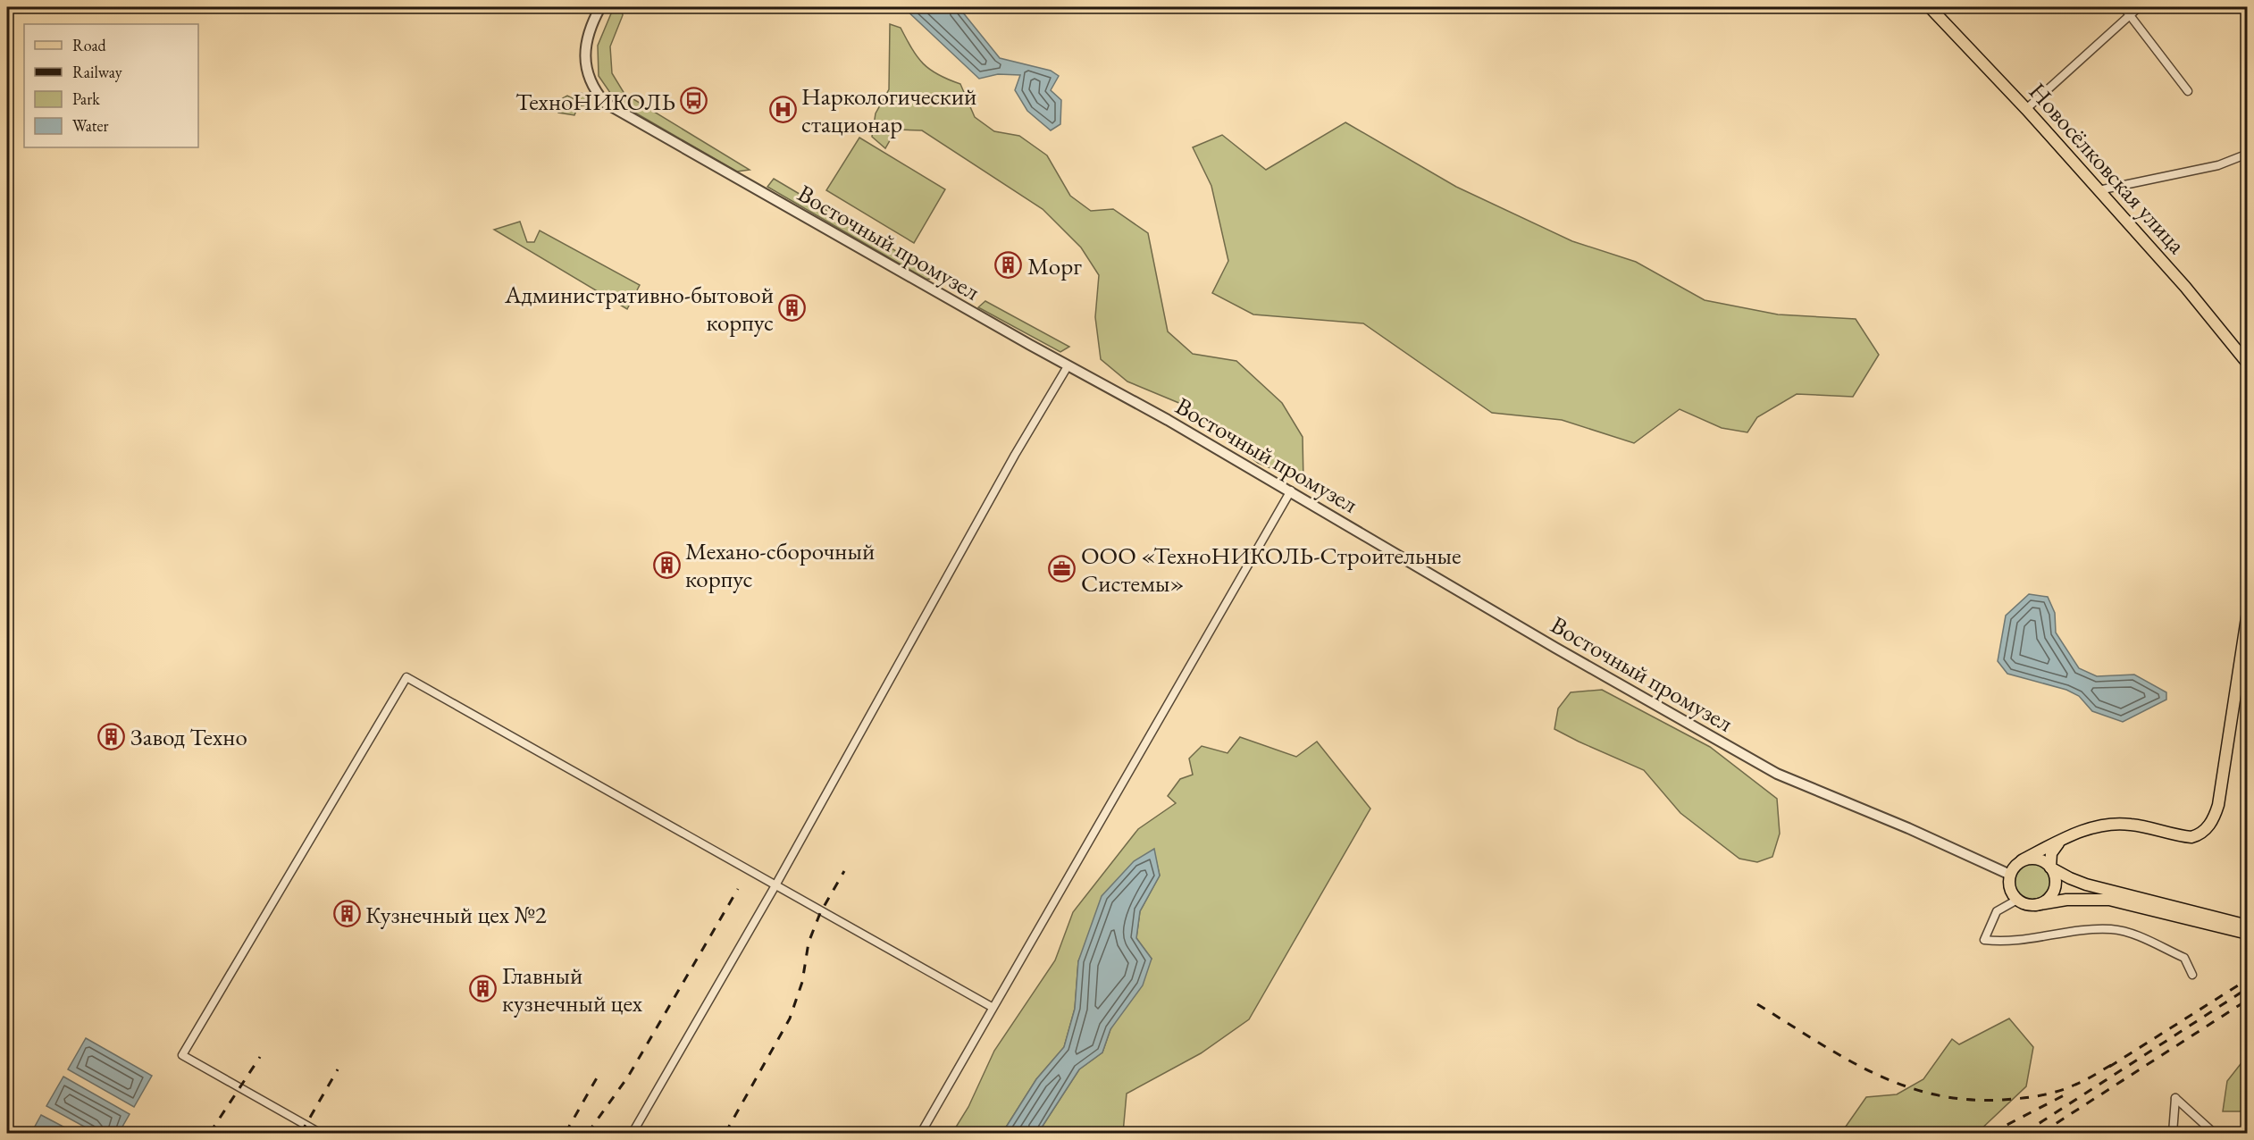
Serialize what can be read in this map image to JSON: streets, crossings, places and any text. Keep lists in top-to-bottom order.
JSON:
{
  "streets": {
    "main road": ["Новосёлковская улица"],
    "street": ["Восточный промузел"]
  },
  "places": {
    "bus stop": ["ТехноНИКОЛЬ"],
    "hospital": ["Наркологический стационар"],
    "building": [
      "Морг",
      "Административно-бытовой корпус",
      "Механо-сборочный корпус",
      "Завод Техно",
      "Кузнечный цех №2",
      "Главный кузнечный цех"
    ],
    "office": ["ООО «ТехноНИКОЛЬ-Строительные Системы»"]
  },
  "legend": [
    "Road",
    "Railway",
    "Park",
    "Water"
  ]
}
